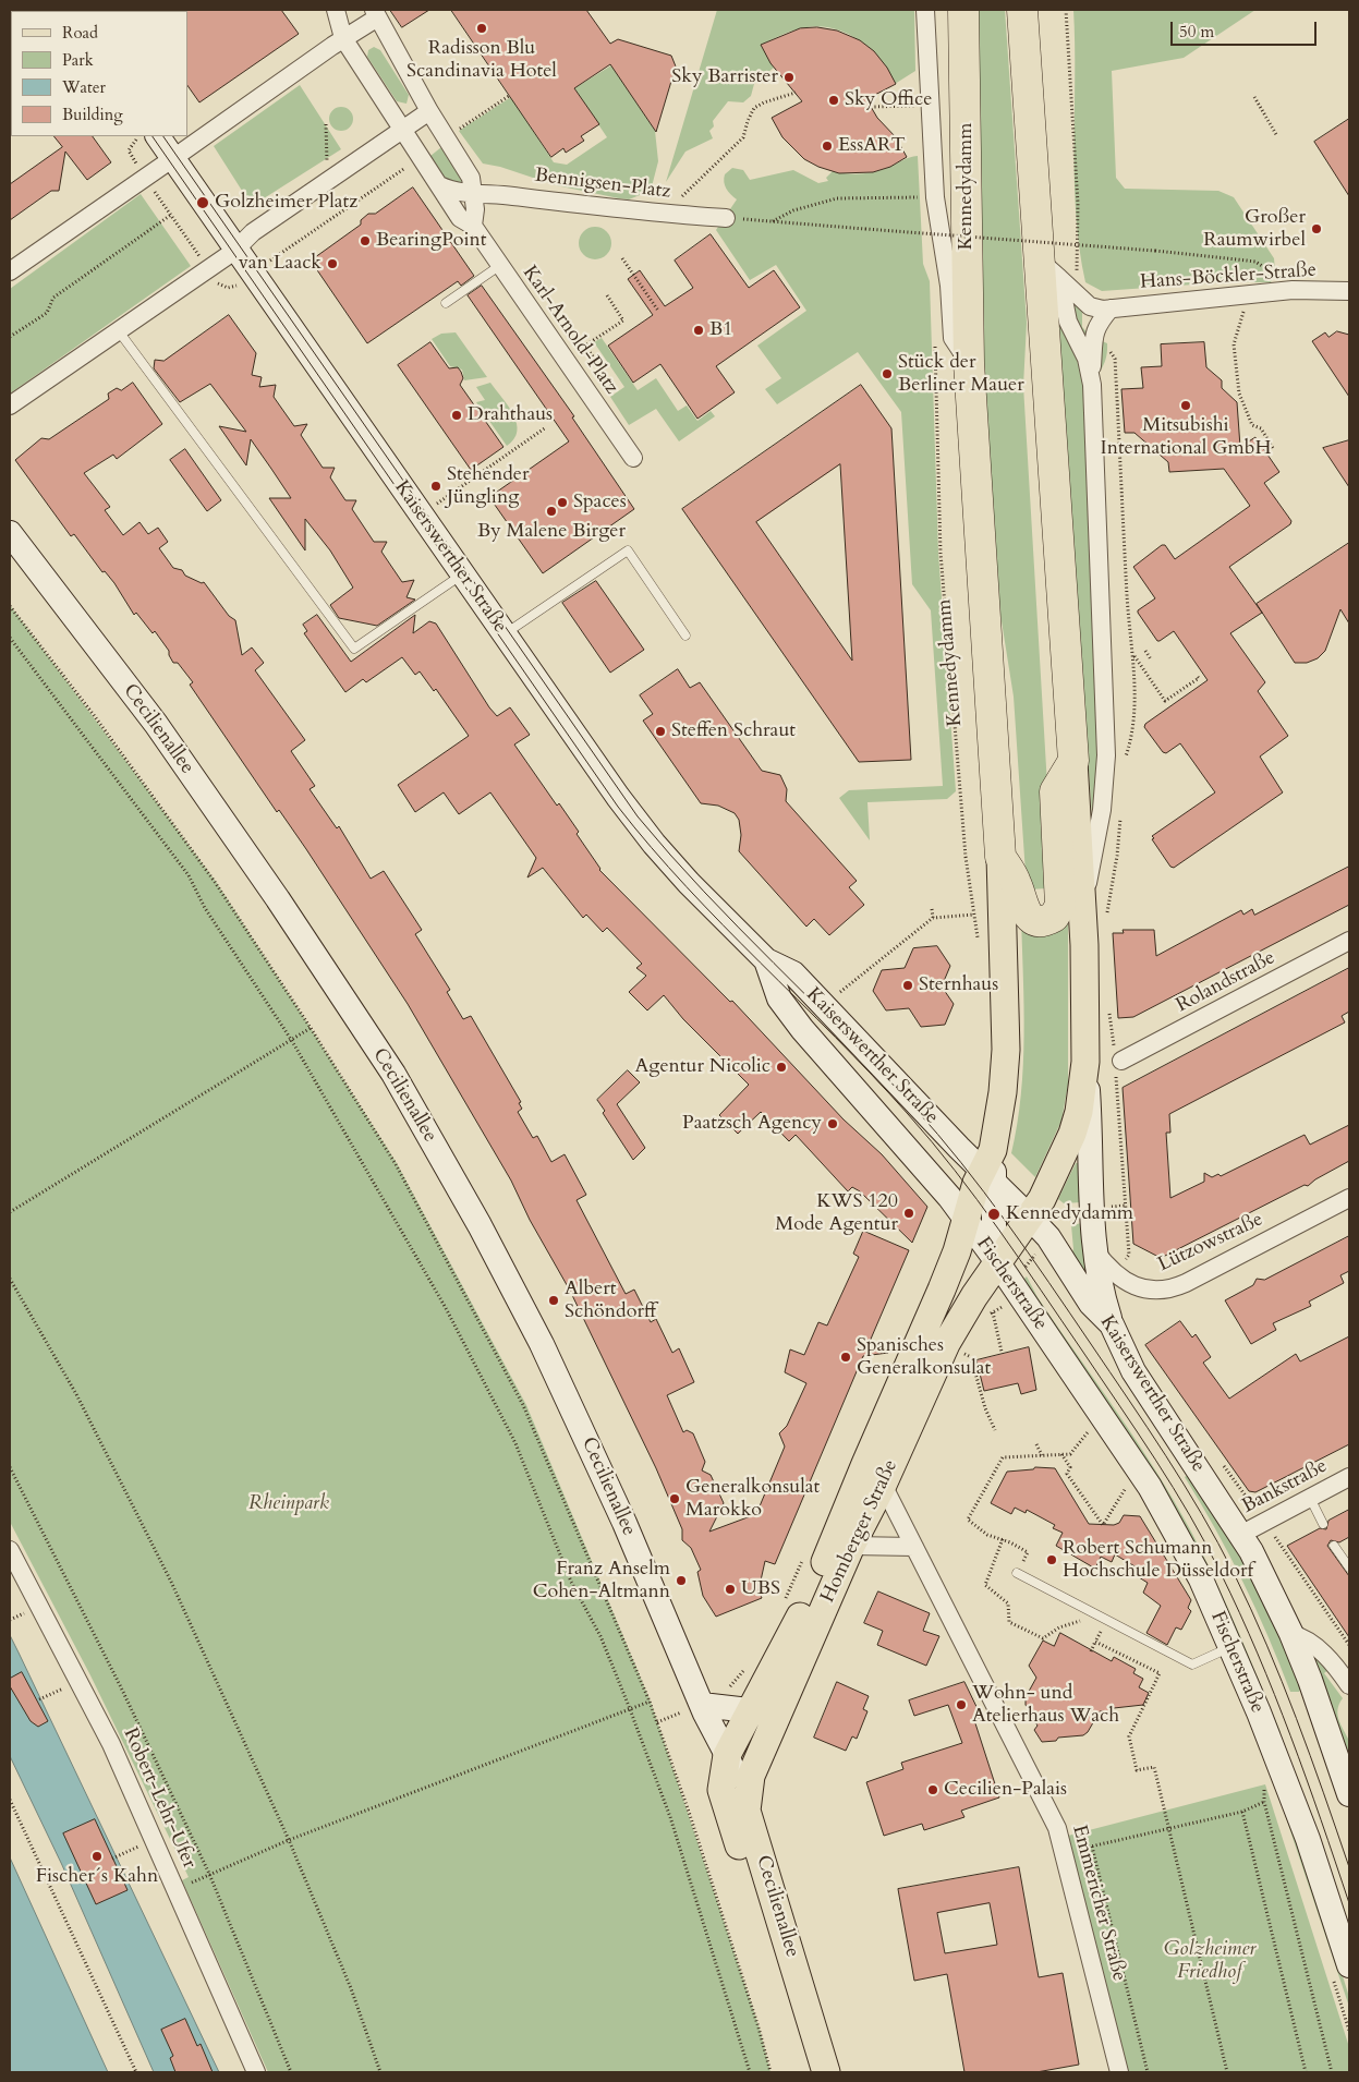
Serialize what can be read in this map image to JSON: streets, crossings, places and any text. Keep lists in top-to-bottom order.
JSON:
{
  "streets": {
    "highway": ["Kennedydamm"],
    "main road": ["Cecilienallee", "Homberger Straße"],
    "street": [
      "Bennigsen-Platz",
      "Hans-Böckler-Straße",
      "Karl-Arnold-Platz",
      "Kaiserswerther Straße",
      "Rolandstraße",
      "Lützowstraße",
      "Fischerstraße",
      "Bankstraße",
      "Robert-Lehr-Ufer",
      "Emmericher Straße"
    ]
  },
  "crossings": [
    ["Kennedydamm", "Kaiserswerther Straße"],
    ["Kennedydamm", "Homberger Straße"],
    ["Kaiserswerther Straße", "Fischerstraße"],
    ["Kaiserswerther Straße", "Bankstraße"],
    ["Kaiserswerther Straße", "Homberger Straße"],
    ["Cecilienallee", "Homberger Straße"],
    ["Fischerstraße", "Homberger Straße"],
    ["Homberger Straße", "Emmericher Straße"]
  ],
  "parks": ["Rheinpark", "Golzheimer Friedhof"],
  "places": [
    "Radisson Blu Scandinavia Hotel",
    "Sky Barrister",
    "Sky Office",
    "EssART",
    "Golzheimer Platz",
    "Großer Raumwirbel",
    "BearingPoint",
    "van Laack",
    "B1",
    "Stück der Berliner Mauer",
    "Mitsubishi International GmbH",
    "Drahthaus",
    "Stehender Jüngling",
    "Spaces",
    "By Malene Birger",
    "Steffen Schraut",
    "Sternhaus",
    "Agentur Nicolic",
    "Paatzsch Agency",
    "KWS 120 Mode Agentur",
    "Kennedydamm",
    "Albert Schöndorff",
    "Spanisches Generalkonsulat",
    "Generalkonsulat Marokko",
    "Robert Schumann Hochschule Düsseldorf",
    "Franz Anselm Cohen-Altmann",
    "UBS",
    "Wohn- und Atelierhaus Wach",
    "Cecilien-Palais",
    "Fischer´s Kahn"
  ],
  "legend": [
    "Road",
    "Park",
    "Water",
    "Building"
  ],
  "scale_bar": "50 m"
}
